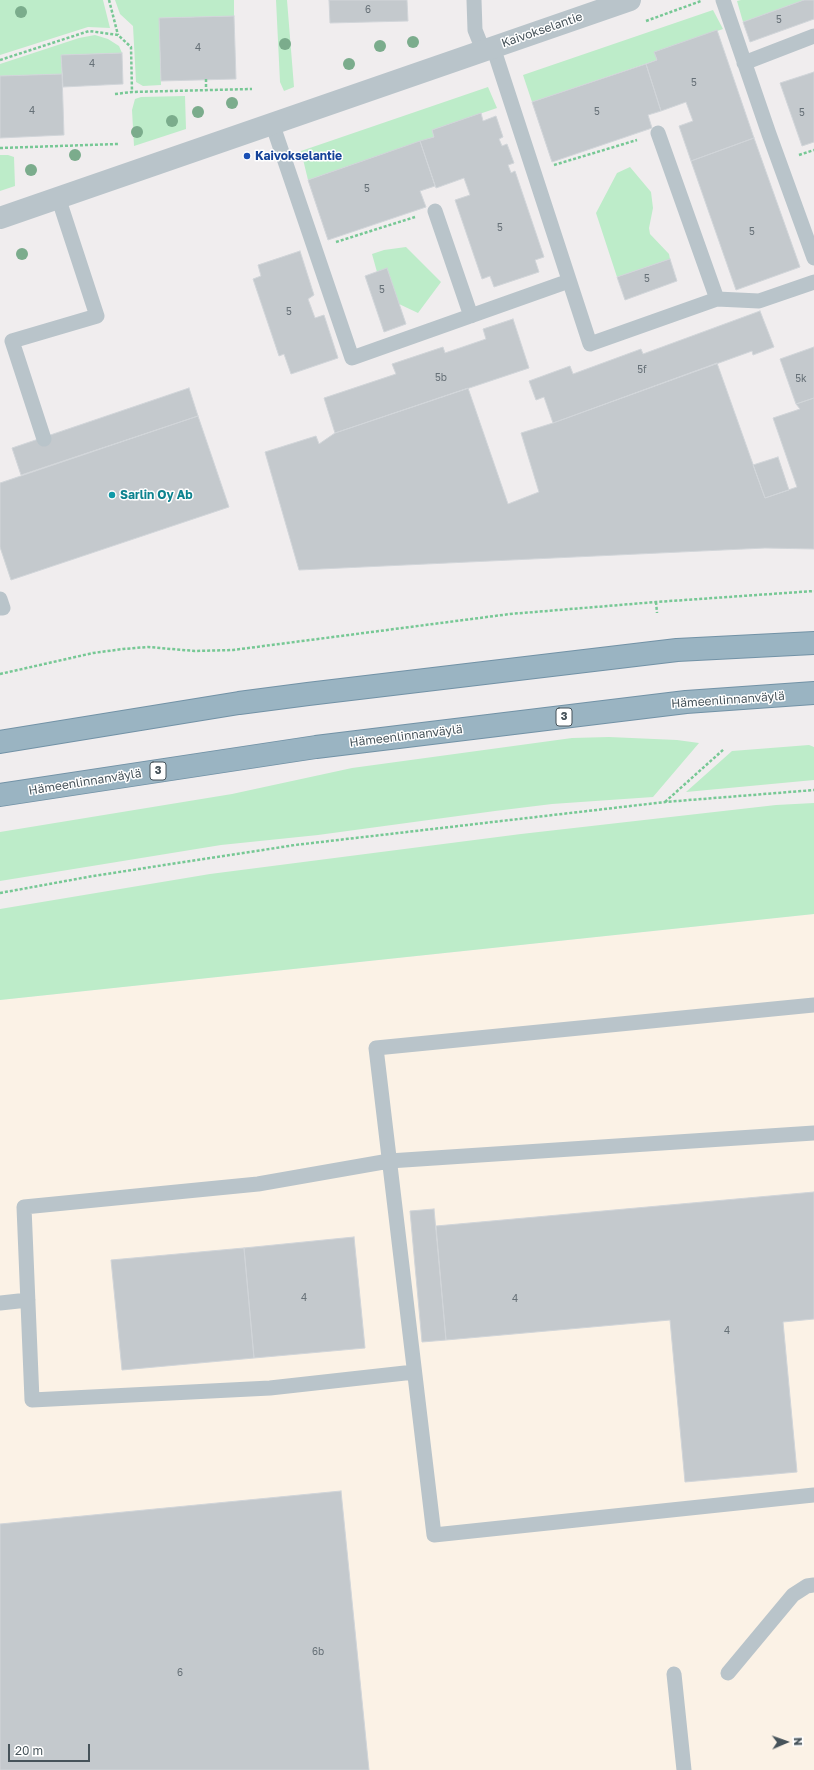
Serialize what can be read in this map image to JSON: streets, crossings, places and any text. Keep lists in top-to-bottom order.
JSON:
{
  "streets": {
    "highway": ["Hämeenlinnanväylä", "3"],
    "street": ["Kaivokselantie"]
  },
  "places": ["Kaivokselantie", "Sarlin Oy Ab"],
  "house_numbers": [
    "6",
    "5",
    "4",
    "4",
    "5",
    "4",
    "5",
    "5",
    "5",
    "5",
    "5",
    "5",
    "5",
    "5",
    "5f",
    "5b",
    "5k",
    "4",
    "4",
    "4",
    "6b",
    "6"
  ],
  "scale_bar": "20 m",
  "north": "right"
}
